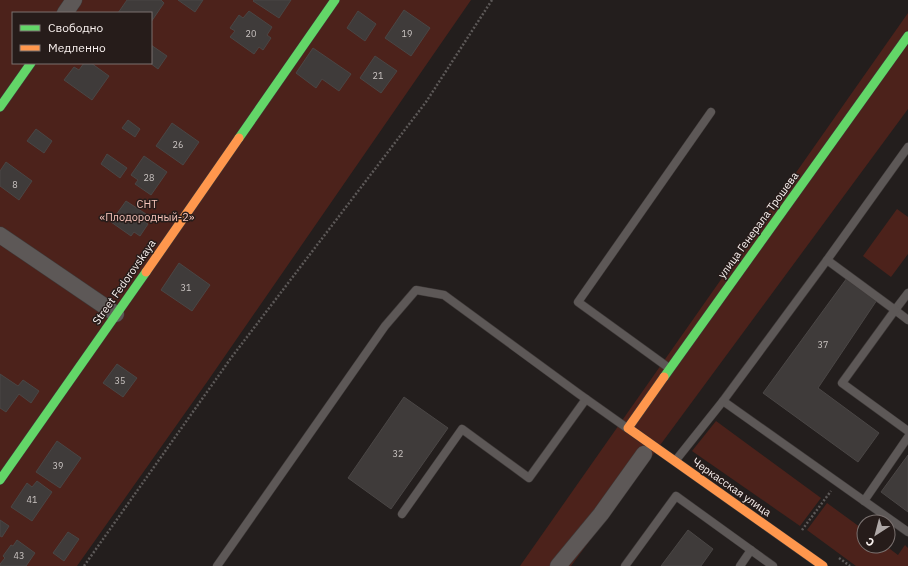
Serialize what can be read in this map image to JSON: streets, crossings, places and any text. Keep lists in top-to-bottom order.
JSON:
{
  "streets": {
    "street": ["улица Генерала Трошева", "Street Fedorovskaya", "Черкасская улица"]
  },
  "crossings": [
    ["улица Генерала Трошева", "Черкасская улица"]
  ],
  "parks": ["СНТ «Плодородный-2»"],
  "house_numbers": [
    "20",
    "19",
    "21",
    "26",
    "28",
    "8",
    "31",
    "37",
    "35",
    "32",
    "39",
    "41",
    "43"
  ],
  "legend": ["Свободно", "Медленно"],
  "north": "bottom left"
}
